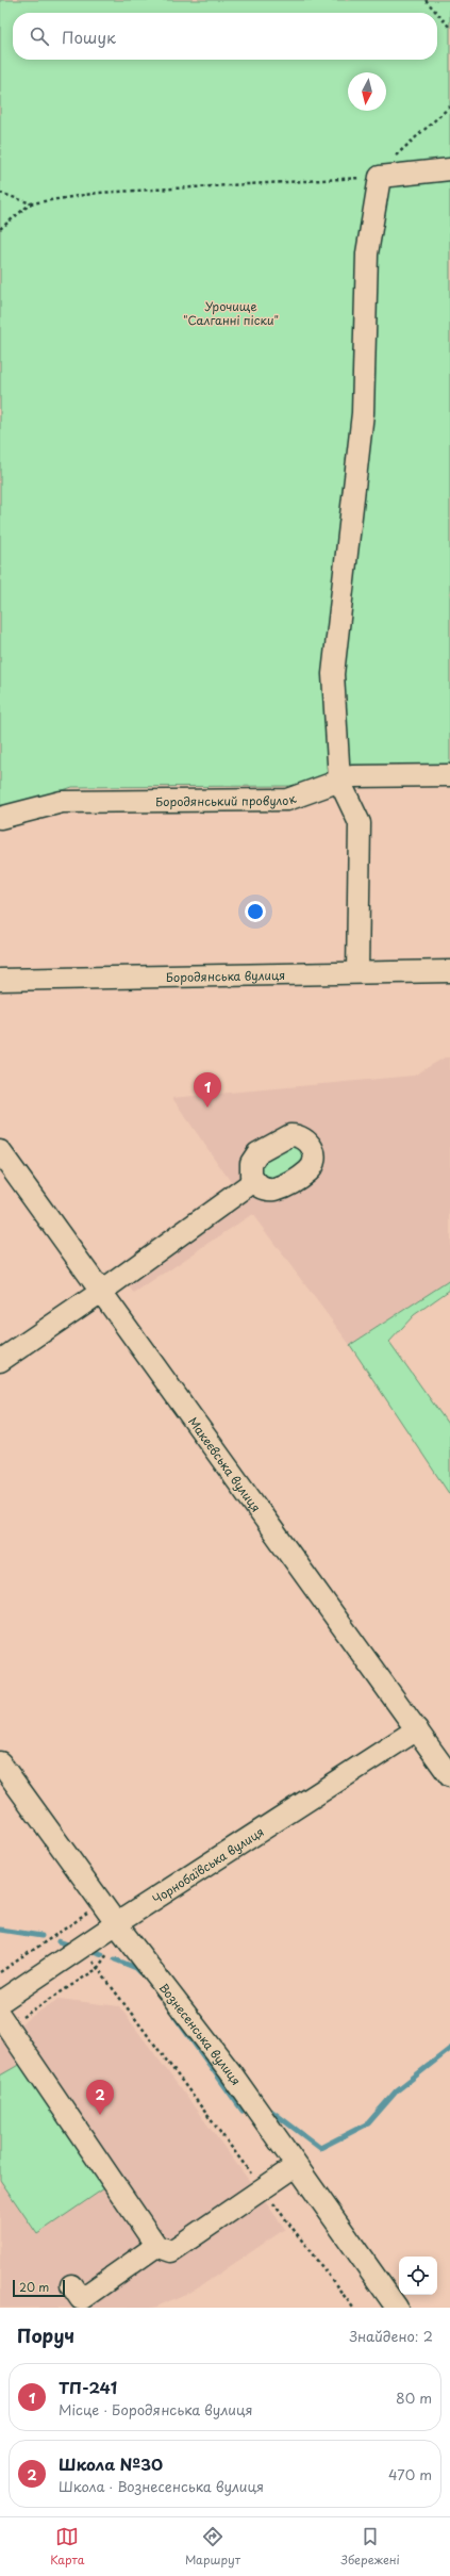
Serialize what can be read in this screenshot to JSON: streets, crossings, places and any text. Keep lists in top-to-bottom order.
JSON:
{
  "streets": {
    "street": [
      "Бородянський провулок",
      "Бородянська вулиця",
      "Макеєвська вулиця",
      "Чорнобаївська вулиця",
      "Вознесенська вулиця"
    ]
  },
  "crossings": [
    ["Макеєвська вулиця", "Чорнобаївська вулиця"],
    ["Чорнобаївська вулиця", "Вознесенська вулиця"]
  ],
  "parks": ["Урочище \"Салганні піски\""],
  "scale_bar": "20 m",
  "north": "bottom",
  "page": {
    "search": "Пошук",
    "pins": ["1", "2"],
    "scale": "20 m",
    "heading": ["Поруч", "Знайдено: 2"],
    "list": [
      {
        "mark": "1",
        "name": "ТП-241",
        "note": "Місце · Бородянська вулиця",
        "value": "80 m"
      },
      {
        "mark": "2",
        "name": "Школа №30",
        "note": "Школа · Вознесенська вулиця",
        "value": "470 m"
      }
    ],
    "nav": ["Карта", "Маршрут", "Збережені"]
  }
}
